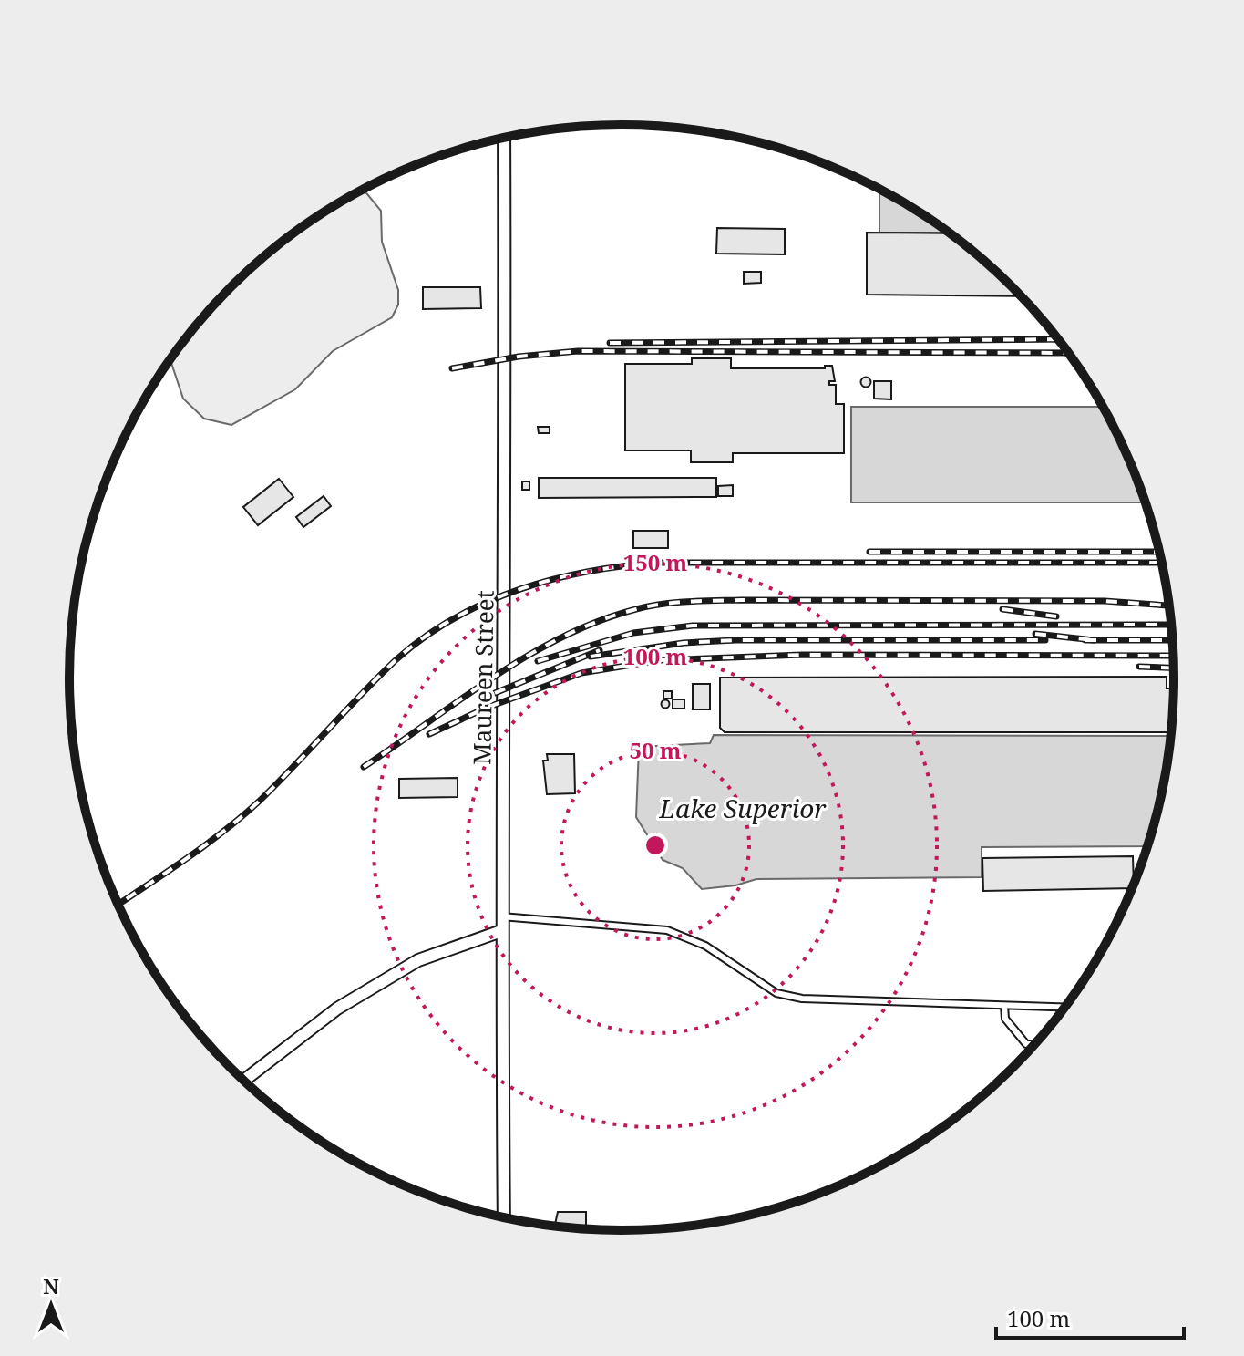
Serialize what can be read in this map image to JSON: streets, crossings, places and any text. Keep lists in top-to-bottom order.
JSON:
{
  "streets": {
    "street": ["Maureen Street"]
  },
  "water": ["Lake Superior"],
  "scale_bar": "100 m",
  "north": "top",
  "rings": ["150 m", "100 m", "50 m"]
}
